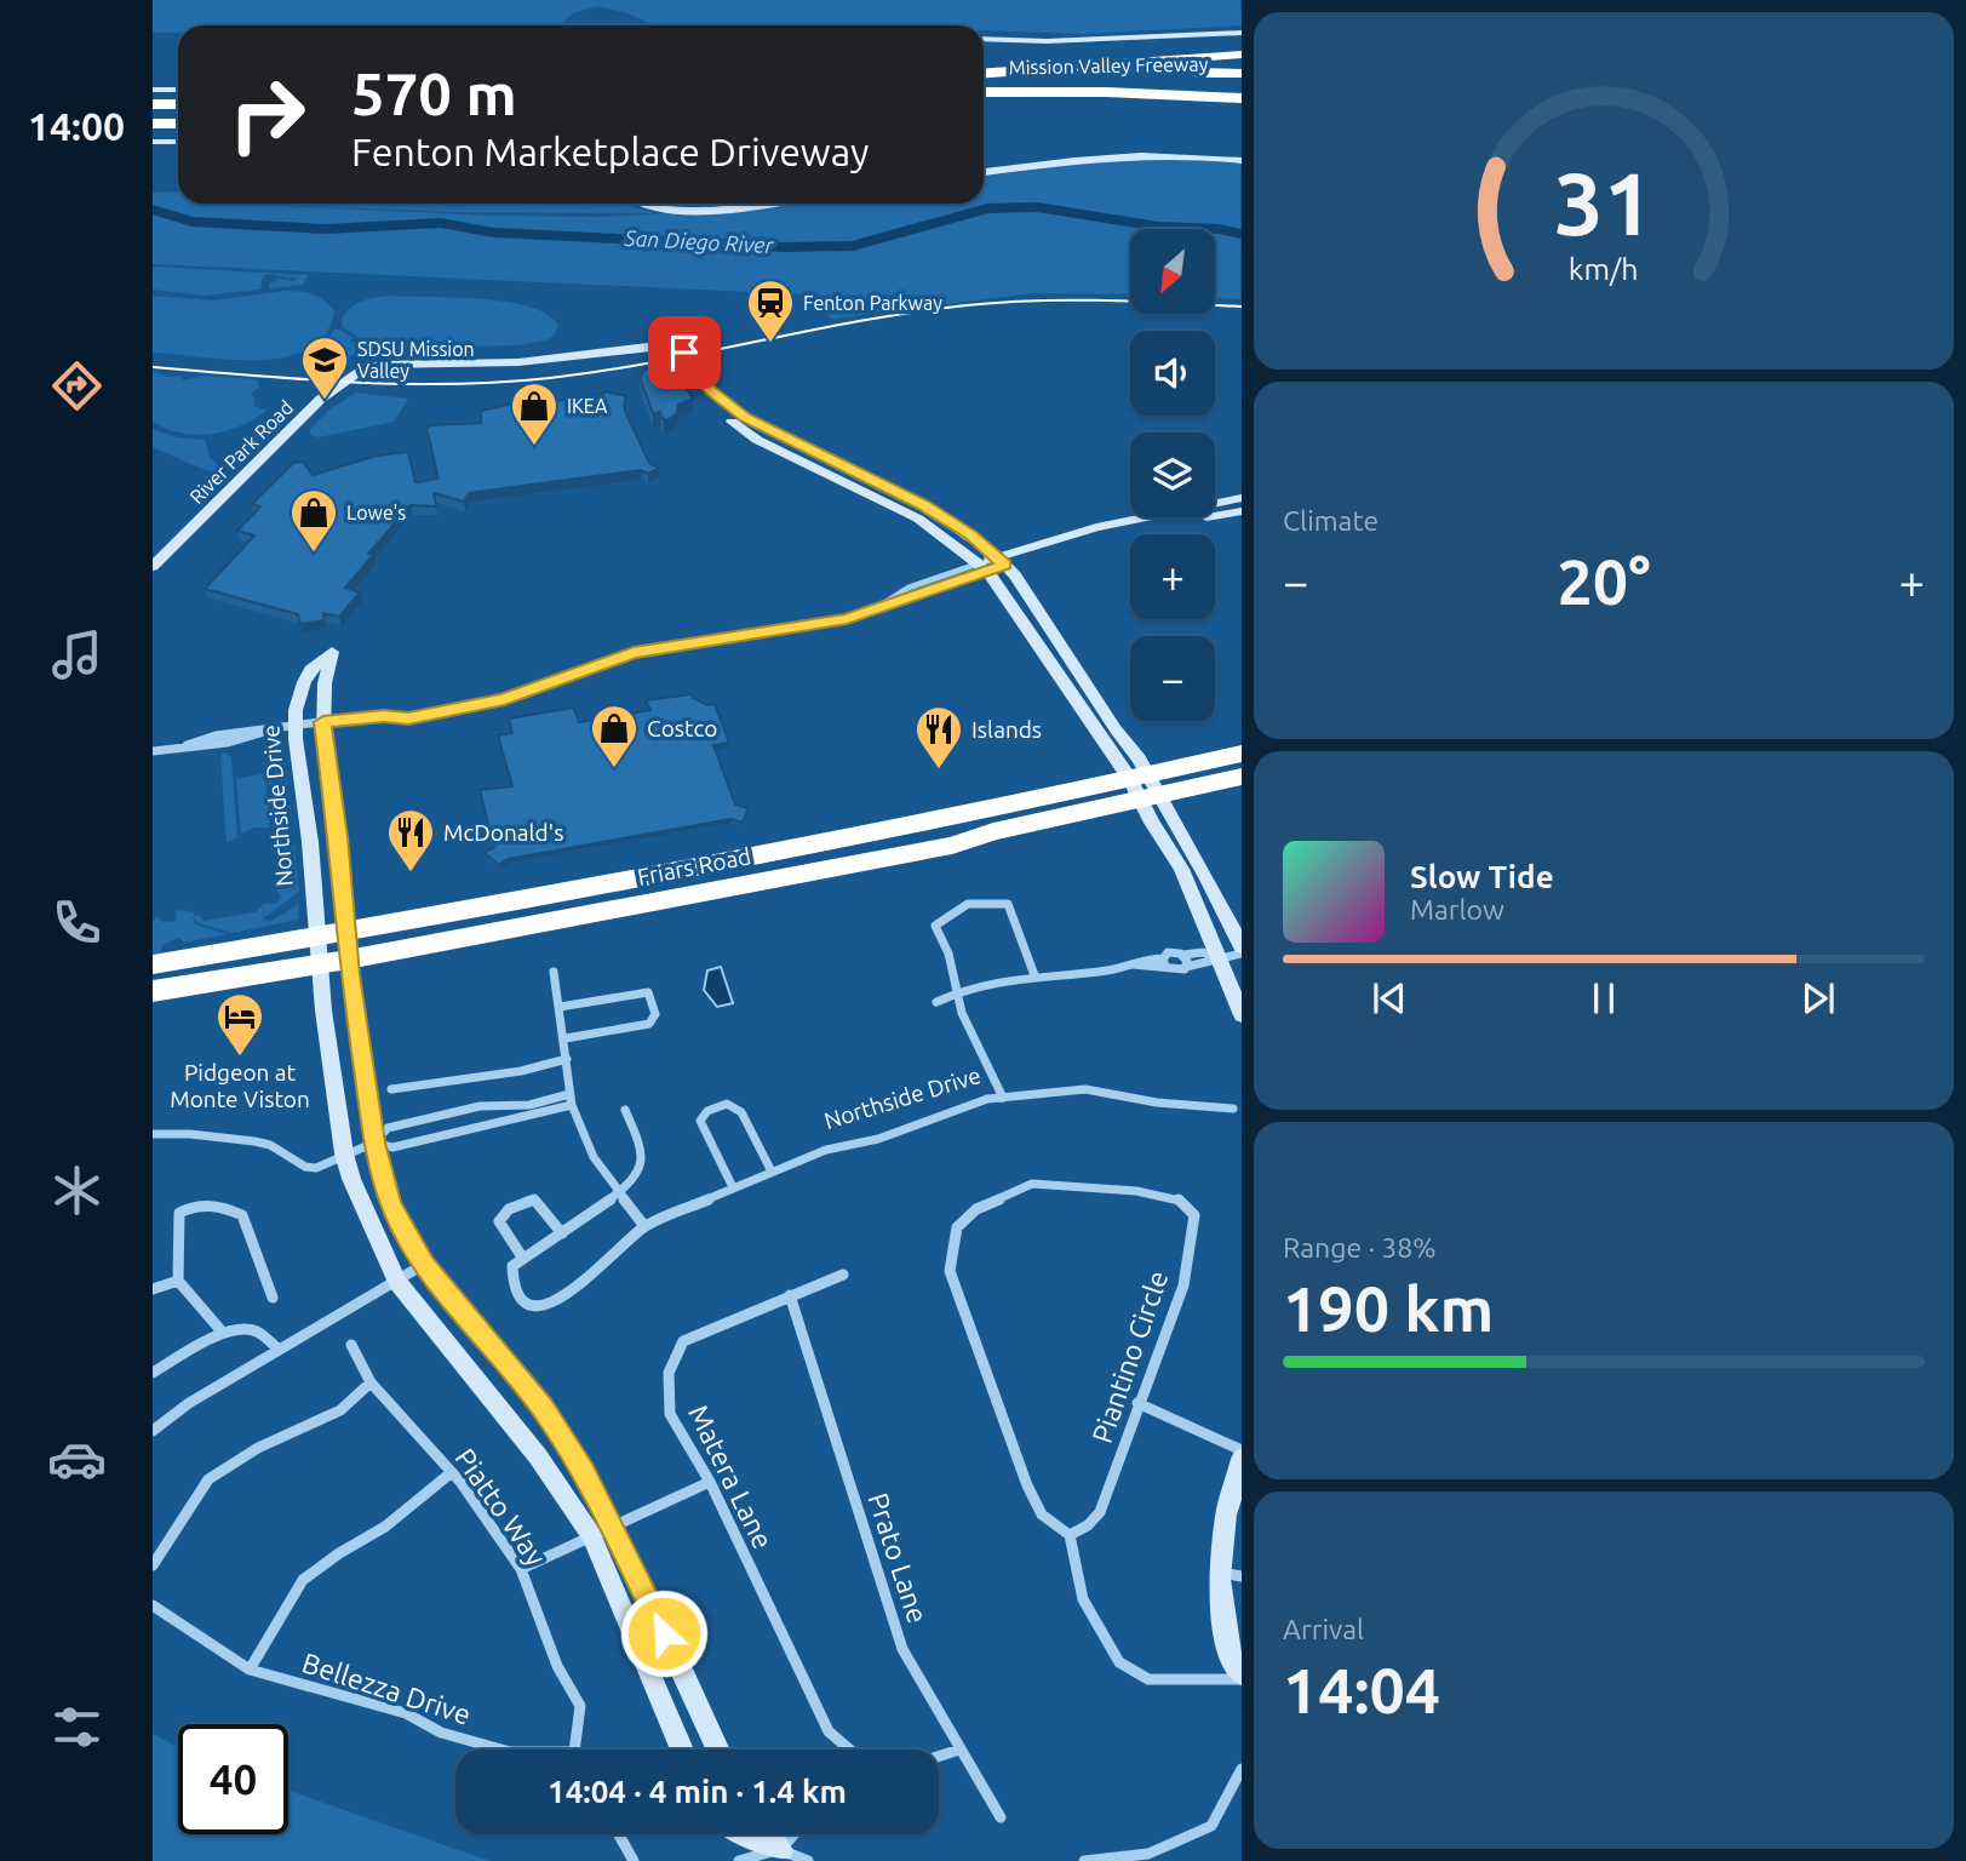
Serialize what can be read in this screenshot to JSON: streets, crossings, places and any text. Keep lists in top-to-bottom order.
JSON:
{
  "streets": {
    "highway": ["Mission Valley Freeway", "Friars Road"],
    "street": [
      "River Park Road",
      "Northside Drive",
      "Piantino Circle",
      "Matera Lane",
      "Piatto Way",
      "Prato Lane",
      "Bellezza Drive"
    ]
  },
  "crossings": [
    ["Northside Drive", "Friars Road"],
    ["Matera Lane", "Prato Lane"]
  ],
  "water": ["San Diego River"],
  "places": {
    "station": ["Fenton Parkway"],
    "school or university": ["SDSU Mission Valley"],
    "shop": ["IKEA", "Lowe's", "Costco"],
    "restaurant": ["Islands", "McDonald's"],
    "hotel": ["Pidgeon at Monte Viston"]
  },
  "north": "bottom left",
  "page": {
    "tabs": "14:00",
    "turn": ["570 m", "Fenton Marketplace Driveway"],
    "map_buttons": ["+", "−"],
    "tile": [
      "Climate",
      ["Range · 38%", "190 km"],
      ["Arrival", "14:04"]
    ],
    "heat": ["−", "20°", "+"],
    "song": ["Slow Tide", "Marlow"],
    "limit": "40",
    "trip": "14:04 · 4 min · 1.4 km",
    "gauge": ["31", "km/h"]
  }
}
